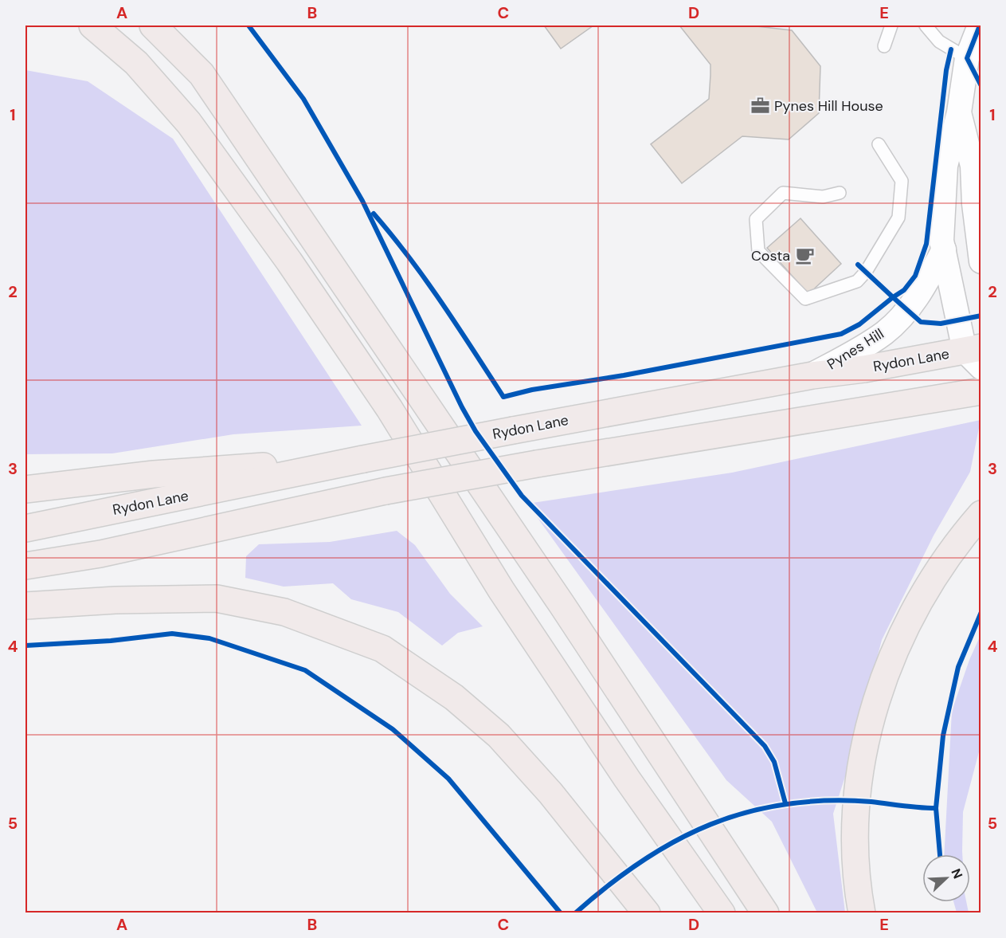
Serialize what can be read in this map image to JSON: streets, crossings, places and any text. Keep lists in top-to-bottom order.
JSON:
{
  "streets": {
    "main road": ["Rydon Lane"],
    "street": ["Pynes Hill"]
  },
  "crossings": [
    ["Pynes Hill", "Rydon Lane"]
  ],
  "places": {
    "office": ["Pynes Hill House"],
    "cafe": ["Costa"]
  },
  "north": "top right",
  "grid": {
    "columns": [
      "A",
      "B",
      "C",
      "D",
      "E"
    ],
    "rows": [
      "1",
      "2",
      "3",
      "4",
      "5"
    ]
  }
}
